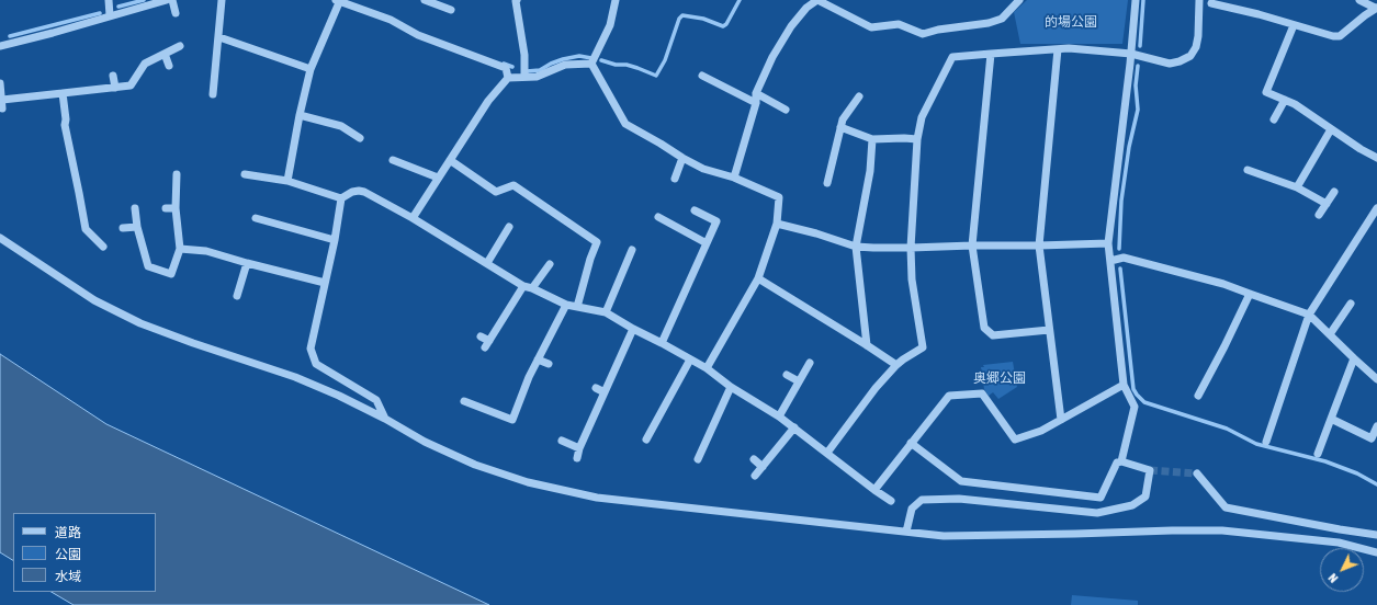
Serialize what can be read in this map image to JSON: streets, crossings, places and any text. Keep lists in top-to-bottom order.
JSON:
{
  "parks": ["的場公園", "奥郷公園"],
  "legend": ["道路", "公園", "水域"],
  "north": "bottom left"
}
